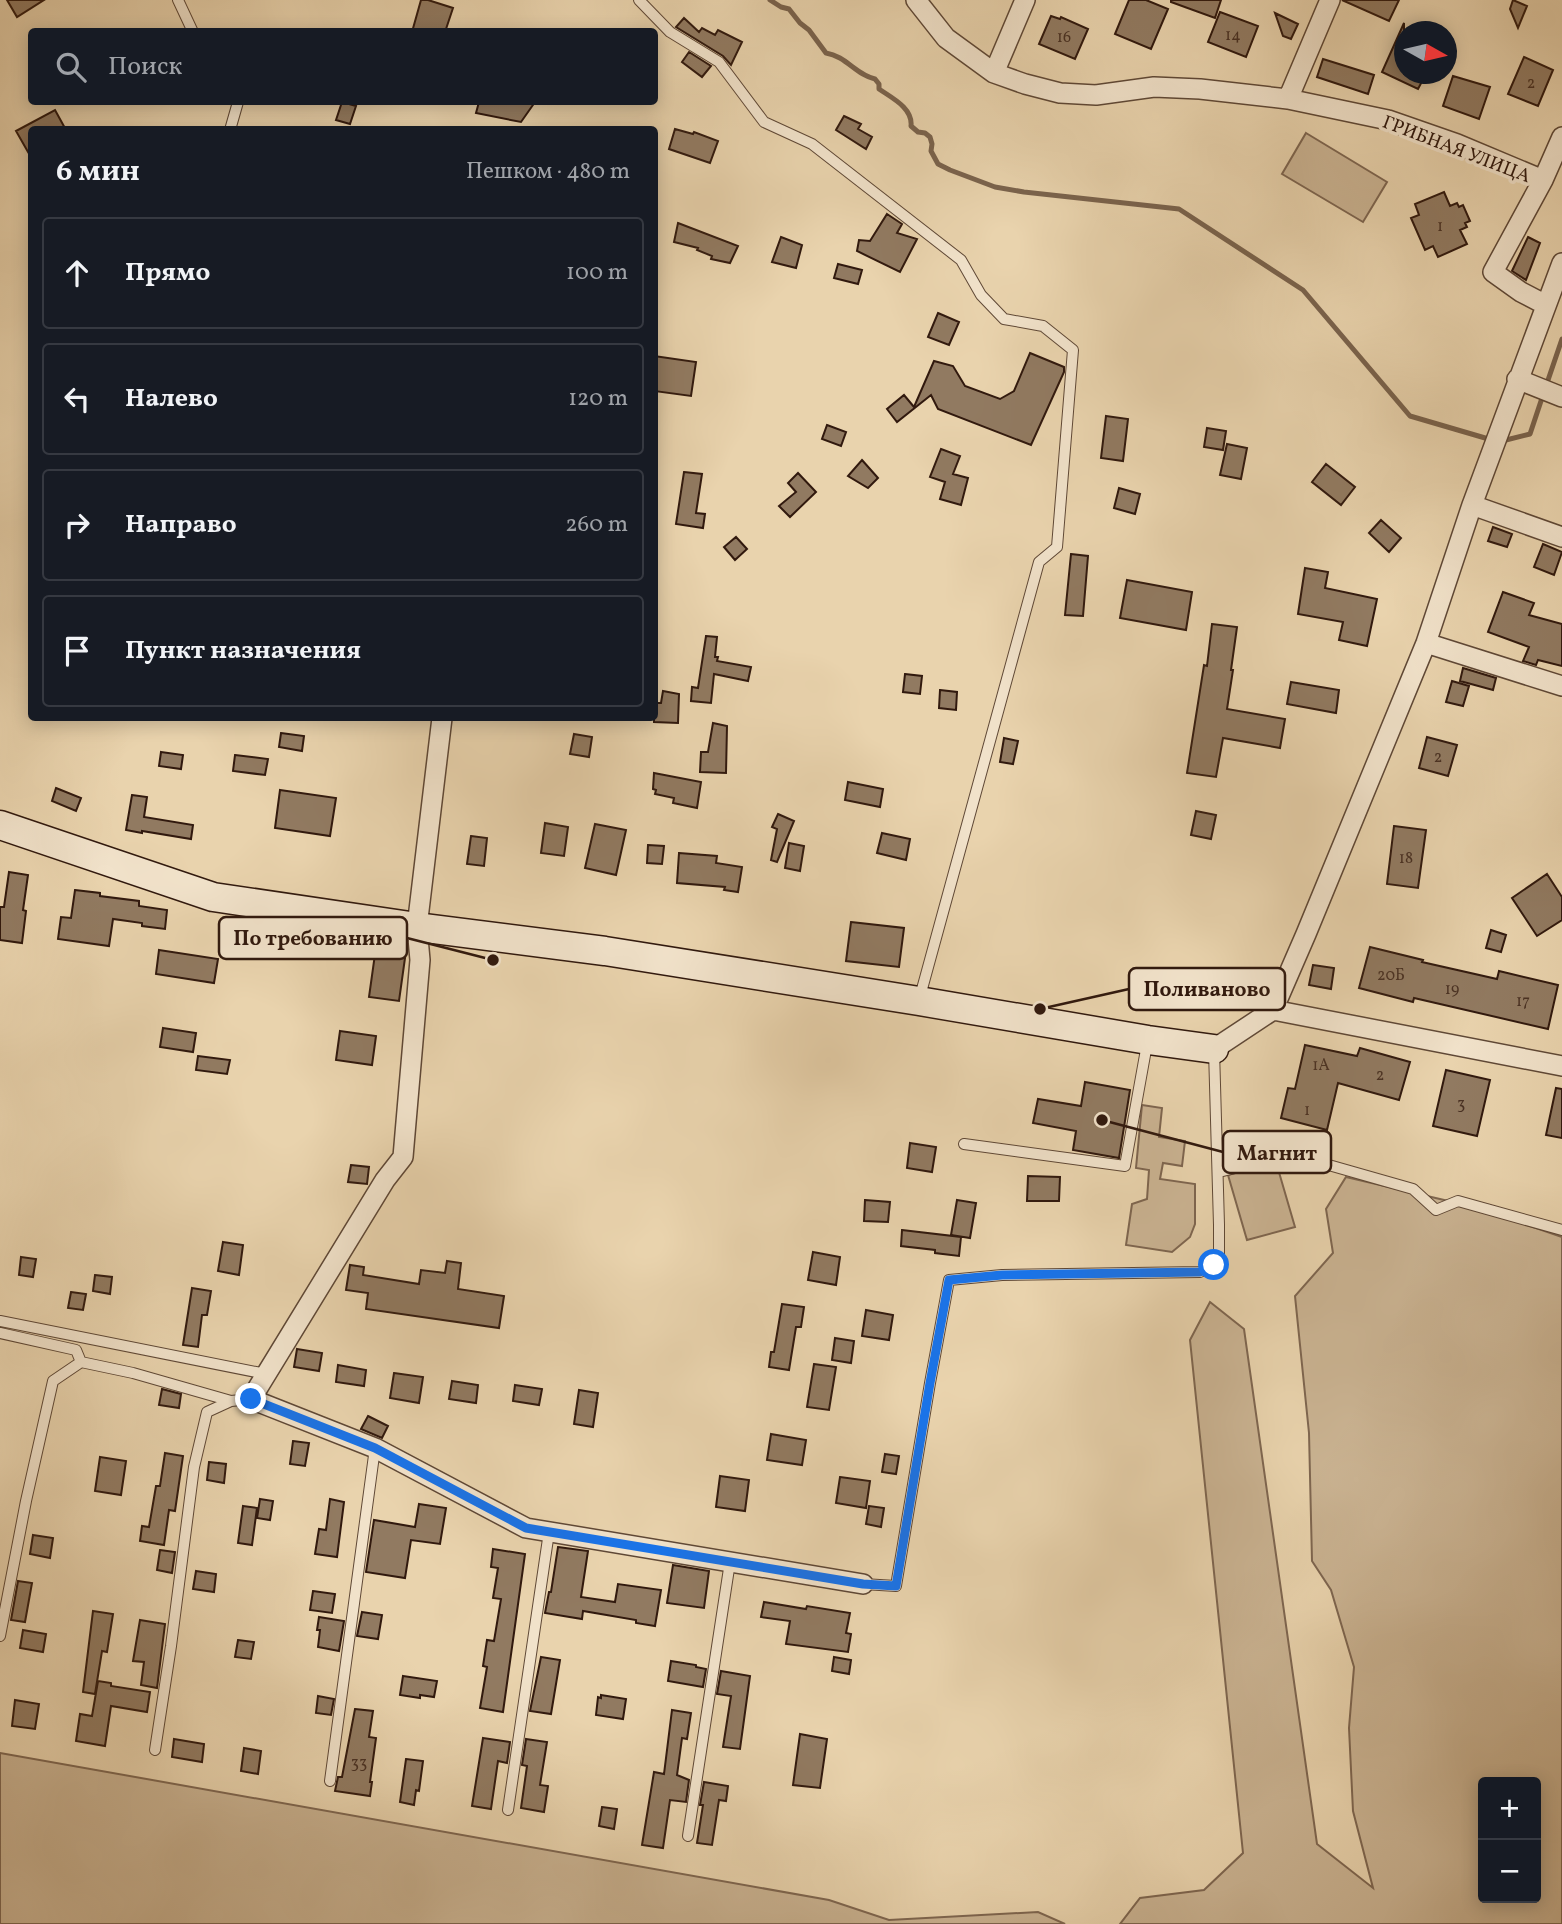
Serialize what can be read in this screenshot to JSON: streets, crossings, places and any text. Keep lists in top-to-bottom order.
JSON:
{
  "streets": {
    "street": ["ГРИБНАЯ УЛИЦА"]
  },
  "places": ["По требованию", "Поливаново", "Магнит"],
  "house_numbers": [
    "14",
    "16",
    "2",
    "1",
    "2",
    "18",
    "20Б",
    "19",
    "17",
    "1А",
    "2",
    "3",
    "1",
    "33"
  ],
  "north": "right",
  "page": {
    "search": "Поиск",
    "heading": ["6 мин", "Пешком · 480 m"],
    "list": [
      ["Прямо", "100 m"],
      ["Налево", "120 m"],
      ["Направо", "260 m"],
      "Пункт назначения"
    ],
    "map_buttons": ["+", "−"]
  }
}
